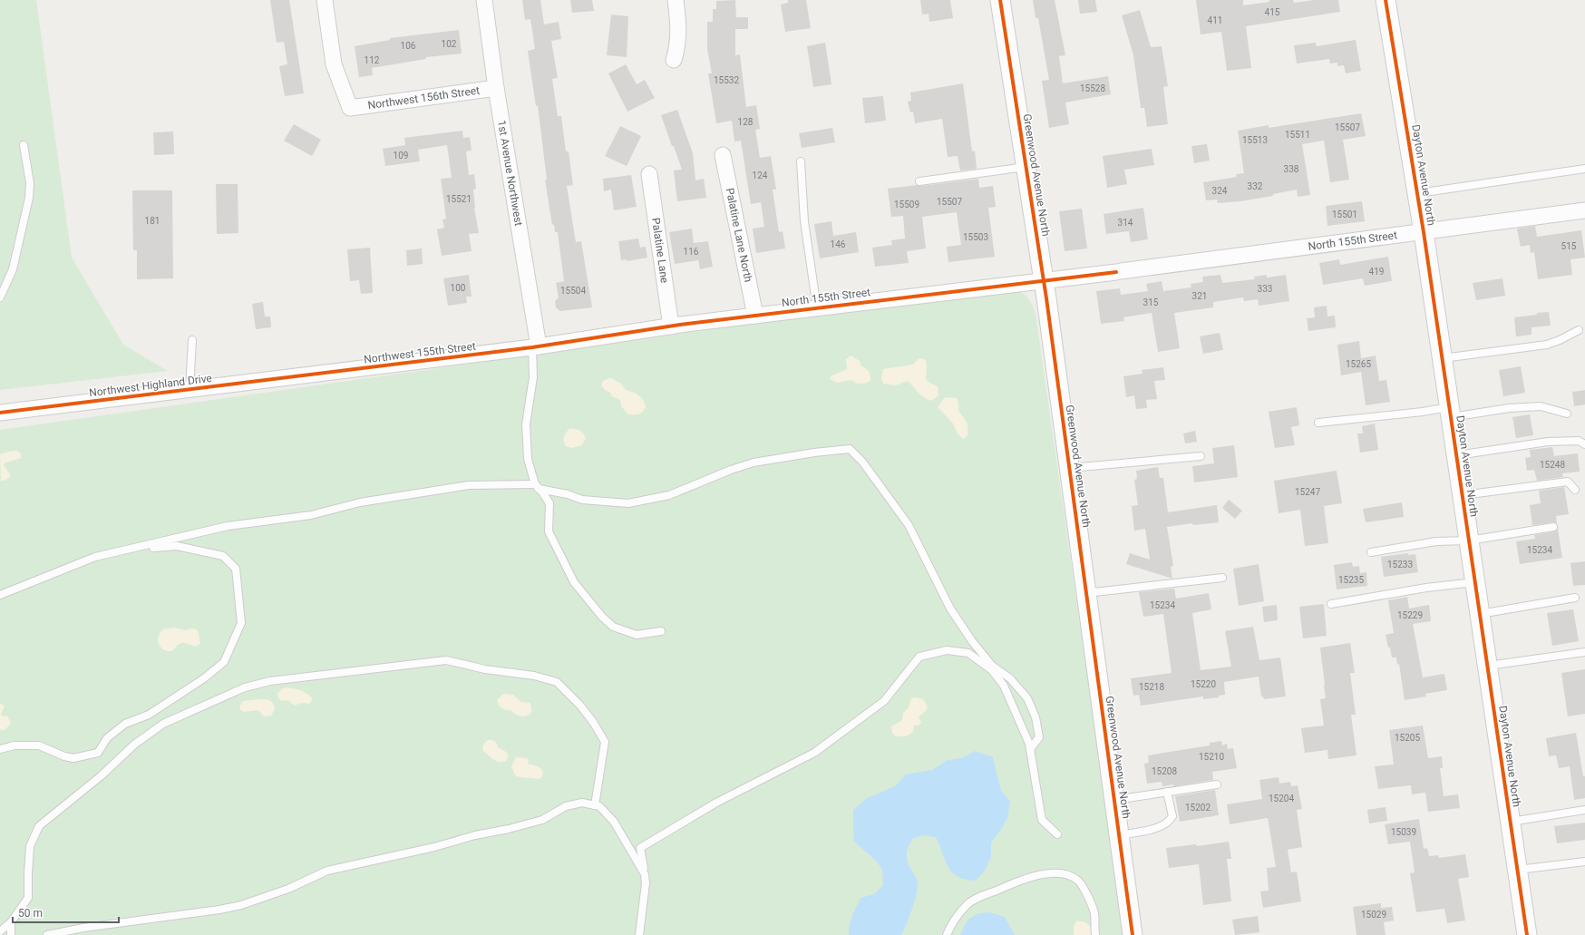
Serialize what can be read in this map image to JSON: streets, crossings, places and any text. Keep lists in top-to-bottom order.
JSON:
{
  "streets": {
    "street": [
      "Northwest 156th Street",
      "1st Avenue Northwest",
      "Greenwood Avenue North",
      "Dayton Avenue North",
      "Palatine Lane North",
      "North 155th Street",
      "Palatine Lane",
      "Northwest 155th Street",
      "Northwest Highland Drive"
    ]
  },
  "crossings": [
    ["Northwest 156th Street", "1st Avenue Northwest"],
    ["1st Avenue Northwest", "North 155th Street"],
    ["1st Avenue Northwest", "Northwest 155th Street"],
    ["Greenwood Avenue North", "North 155th Street"],
    ["Dayton Avenue North", "North 155th Street"],
    ["Palatine Lane North", "North 155th Street"],
    ["North 155th Street", "Palatine Lane"],
    ["North 155th Street", "Northwest 155th Street"],
    ["Northwest 155th Street", "Northwest Highland Drive"]
  ],
  "house_numbers": [
    "415",
    "411",
    "102",
    "106",
    "112",
    "15532",
    "15528",
    "128",
    "15507",
    "15511",
    "15513",
    "109",
    "338",
    "124",
    "332",
    "324",
    "15521",
    "15507",
    "15509",
    "15501",
    "181",
    "314",
    "15503",
    "146",
    "515",
    "116",
    "419",
    "100",
    "333",
    "15504",
    "321",
    "315",
    "15265",
    "15248",
    "15247",
    "15234",
    "15233",
    "15235",
    "15234",
    "15229",
    "15220",
    "15218",
    "15205",
    "15210",
    "15208",
    "15204",
    "15202",
    "15039",
    "15029"
  ],
  "scale_bar": "50 m"
}
